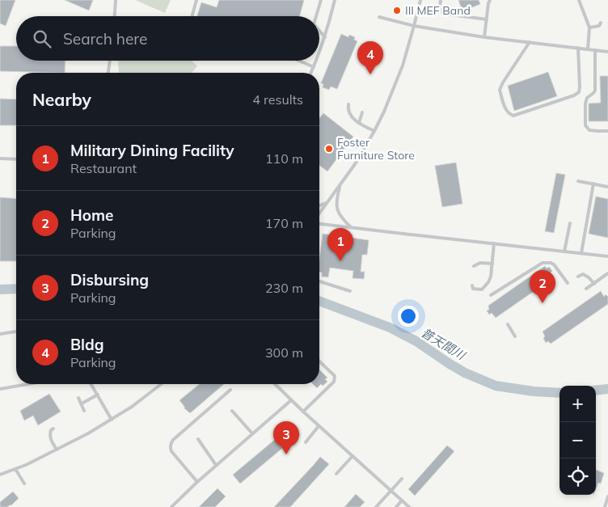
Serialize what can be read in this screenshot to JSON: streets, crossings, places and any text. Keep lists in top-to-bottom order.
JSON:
{
  "water": ["普天間川"],
  "places": ["III MEF Band", "Foster Furniture Store"],
  "page": {
    "search": "Search here",
    "pins": [
      "4",
      "1",
      "2",
      "3"
    ],
    "heading": ["Nearby", "4 results"],
    "list": [
      {
        "mark": "1",
        "name": "Military Dining Facility",
        "note": "Restaurant",
        "value": "110 m"
      },
      {
        "mark": "2",
        "name": "Home",
        "note": "Parking",
        "value": "170 m"
      },
      {
        "mark": "3",
        "name": "Disbursing",
        "note": "Parking",
        "value": "230 m"
      },
      {
        "mark": "4",
        "name": "Bldg",
        "note": "Parking",
        "value": "300 m"
      }
    ],
    "map_buttons": ["+", "−"]
  }
}
